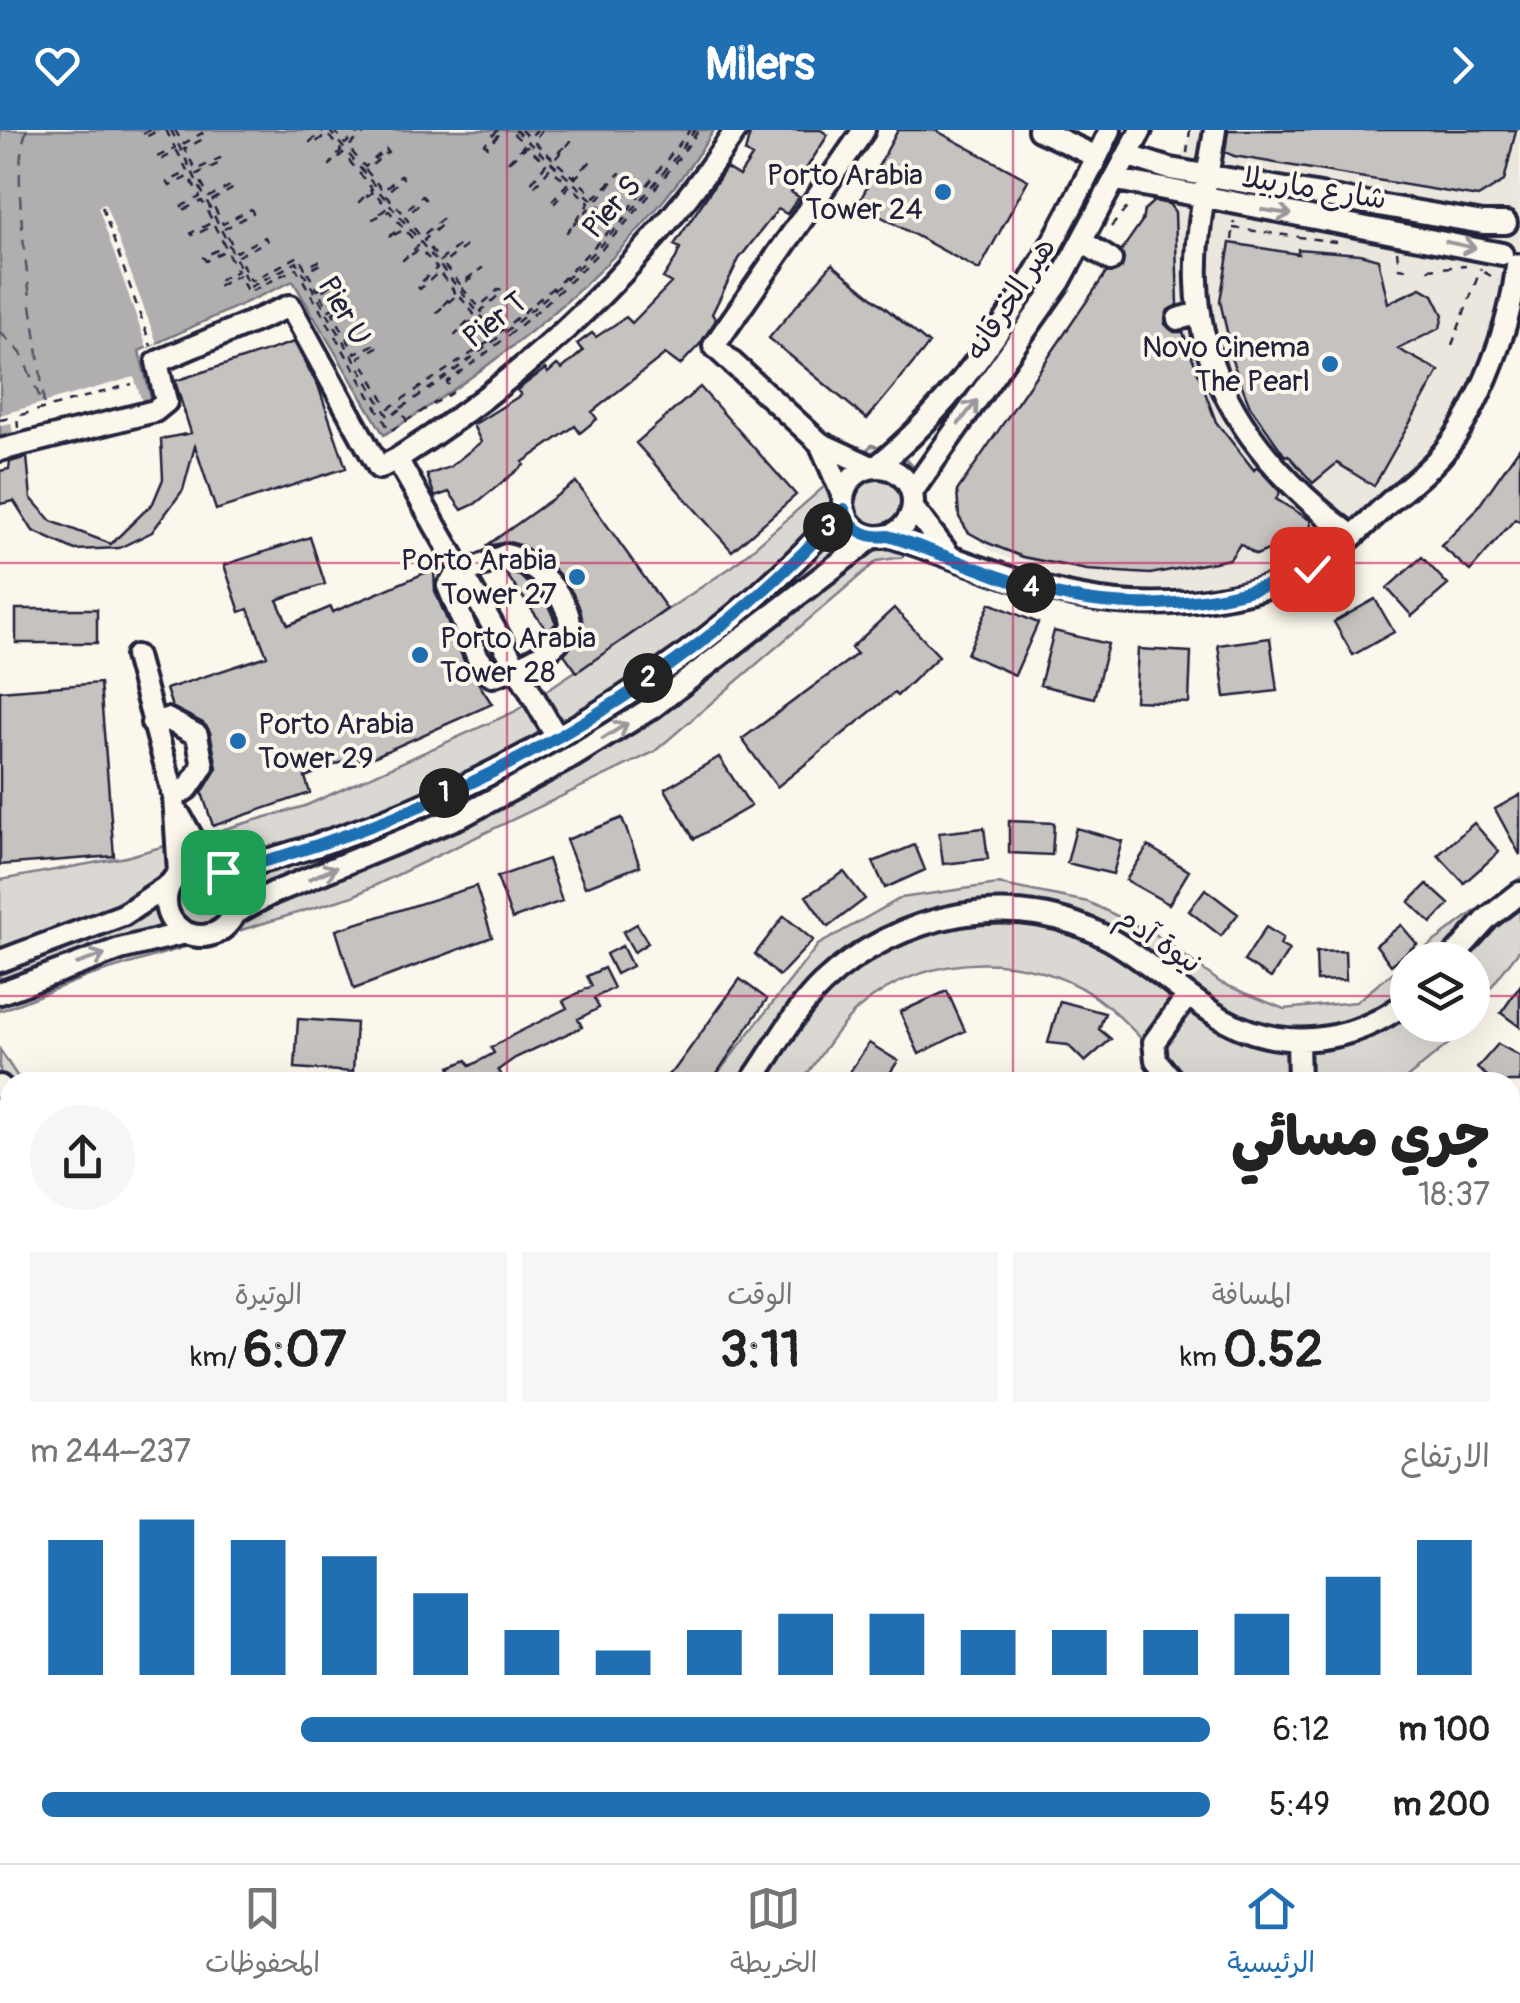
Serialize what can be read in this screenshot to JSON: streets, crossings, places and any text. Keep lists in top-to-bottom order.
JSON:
{
  "streets": {
    "street": ["شارع ماربيلا", "هير الخرقانه", "نيوة آدم"],
    "path": ["Pier S", "Pier U", "Pier T"]
  },
  "crossings": [
    ["شارع ماربيلا", "هير الخرقانه"],
    ["Pier S", "Pier T"],
    ["Pier U", "Pier T"]
  ],
  "places": [
    "Porto Arabia Tower 24",
    "Novo Cinema The Pearl",
    "Porto Arabia Tower 27",
    "Porto Arabia Tower 28",
    "Porto Arabia Tower 29"
  ],
  "page": {
    "header": "Milers",
    "pins": [
      "3",
      "4",
      "2",
      "1"
    ],
    "heading": ["جري مسائي", "18:37"],
    "stats": [
      ["المسافة", "0.52 km"],
      ["الوقت", "3:11"],
      ["الوتيرة", "6:07 /km"]
    ],
    "chart": ["الارتفاع", "237–244 m"],
    "list": [
      {
        "name": "100 m",
        "note": "6:12"
      },
      {
        "name": "200 m",
        "note": "5:49"
      }
    ],
    "tabs": ["الرئيسية", "الخريطة", "المحفوظات"]
  }
}
